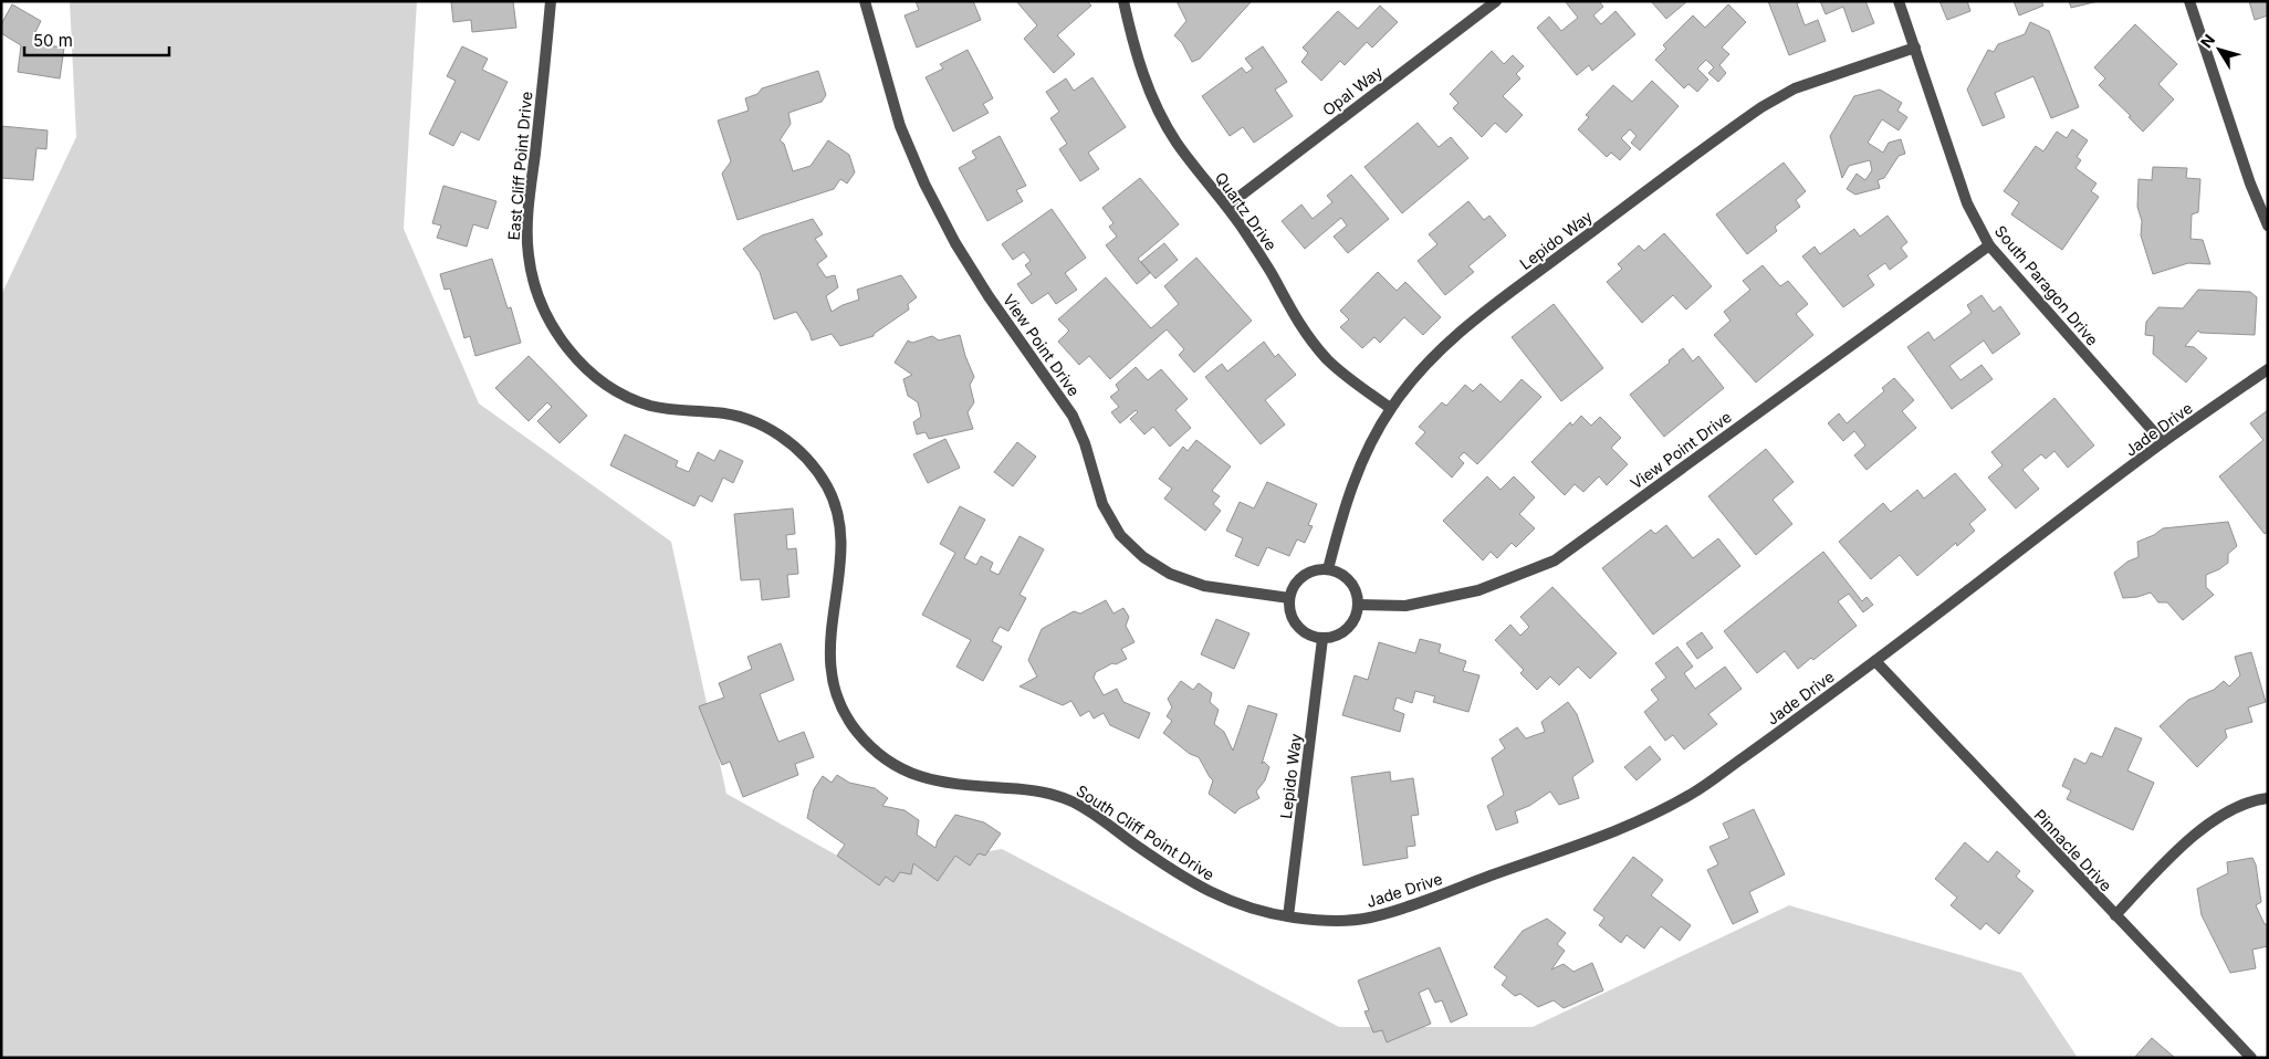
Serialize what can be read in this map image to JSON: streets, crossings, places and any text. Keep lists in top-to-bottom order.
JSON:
{
  "streets": {
    "street": [
      "Opal Way",
      "East Cliff Point Drive",
      "Quartz Drive",
      "Lepido Way",
      "South Paragon Drive",
      "View Point Drive",
      "Jade Drive",
      "South Cliff Point Drive",
      "Pinnacle Drive"
    ]
  },
  "crossings": [
    ["Opal Way", "Quartz Drive"],
    ["East Cliff Point Drive", "South Cliff Point Drive"],
    ["Quartz Drive", "Lepido Way"],
    ["Lepido Way", "South Paragon Drive"],
    ["Lepido Way", "View Point Drive"],
    ["Lepido Way", "Jade Drive"],
    ["Lepido Way", "South Cliff Point Drive"],
    ["South Paragon Drive", "View Point Drive"],
    ["South Paragon Drive", "Jade Drive"],
    ["Jade Drive", "South Cliff Point Drive"],
    ["Jade Drive", "Pinnacle Drive"]
  ],
  "scale_bar": "50 m",
  "north": "top left"
}
